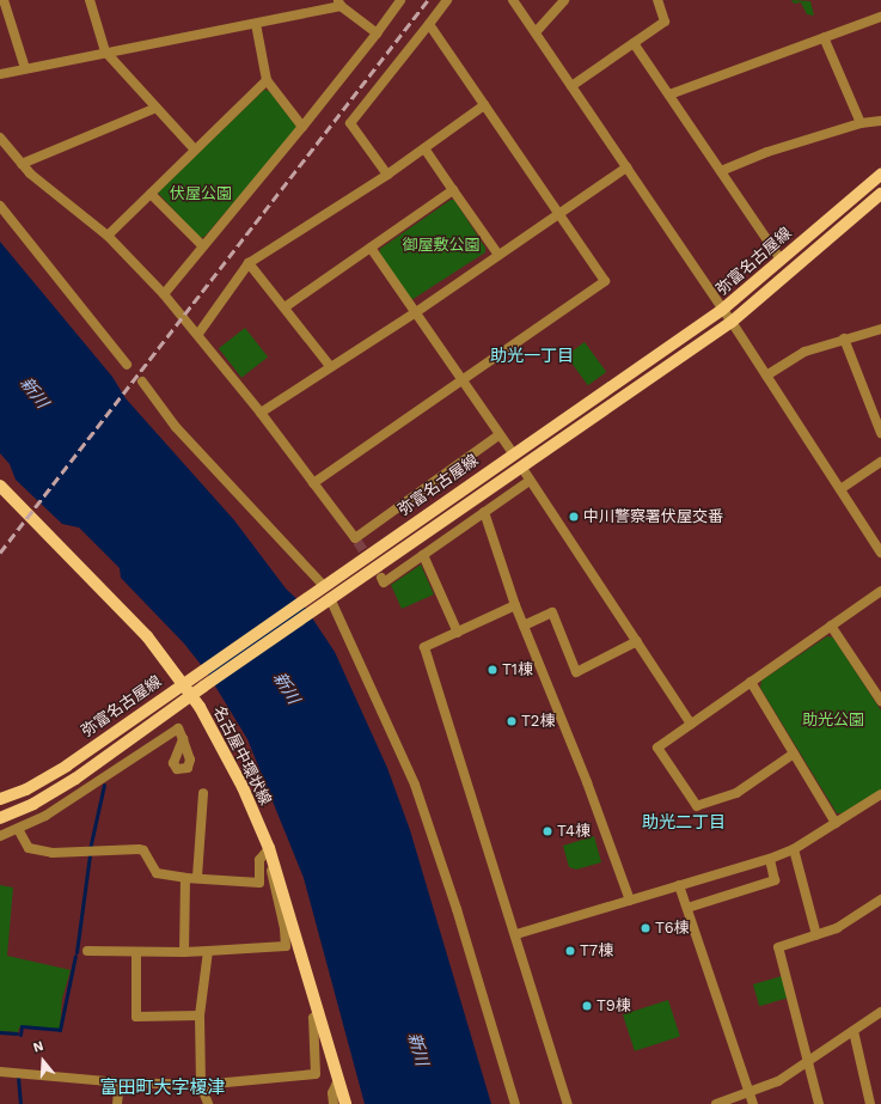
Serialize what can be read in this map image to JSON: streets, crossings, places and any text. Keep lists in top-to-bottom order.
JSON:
{
  "streets": {
    "main road": ["弥富名古屋線", "名古屋中環状線"]
  },
  "crossings": [
    ["弥富名古屋線", "名古屋中環状線"]
  ],
  "districts": ["助光一丁目", "助光二丁目", "富田町大字榎津"],
  "water": ["新川"],
  "parks": ["伏屋公園", "御屋敷公園", "助光公園"],
  "places": [
    "中川警察署伏屋交番",
    "T1棟",
    "T2棟",
    "T4棟",
    "T6棟",
    "T7棟",
    "T9棟"
  ],
  "north": "top"
}
